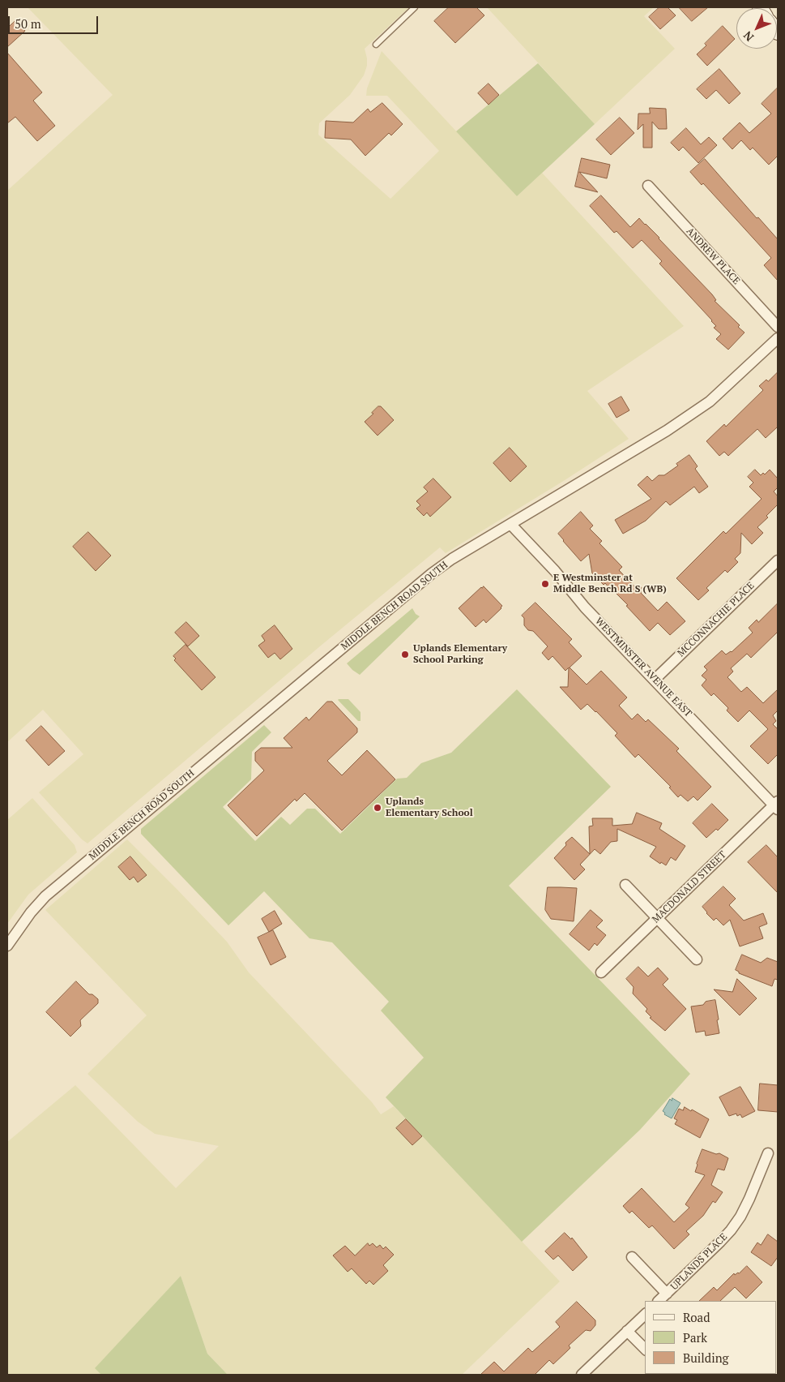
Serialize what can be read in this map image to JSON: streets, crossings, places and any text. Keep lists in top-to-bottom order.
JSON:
{
  "streets": {
    "street": [
      "ANDREW PLACE",
      "MIDDLE BENCH ROAD SOUTH",
      "MCCONNACHIE PLACE",
      "WESTMINSTER AVENUE EAST",
      "MACDONALD STREET",
      "UPLANDS PLACE"
    ]
  },
  "crossings": [
    ["MIDDLE BENCH ROAD SOUTH", "WESTMINSTER AVENUE EAST"],
    ["MCCONNACHIE PLACE", "WESTMINSTER AVENUE EAST"],
    ["WESTMINSTER AVENUE EAST", "MACDONALD STREET"]
  ],
  "places": ["E Westminster at Middle Bench Rd S (WB)", "Uplands Elementary School Parking", "Uplands Elementary School"],
  "legend": ["Road", "Park", "Building"],
  "scale_bar": "50 m",
  "north": "bottom left"
}
